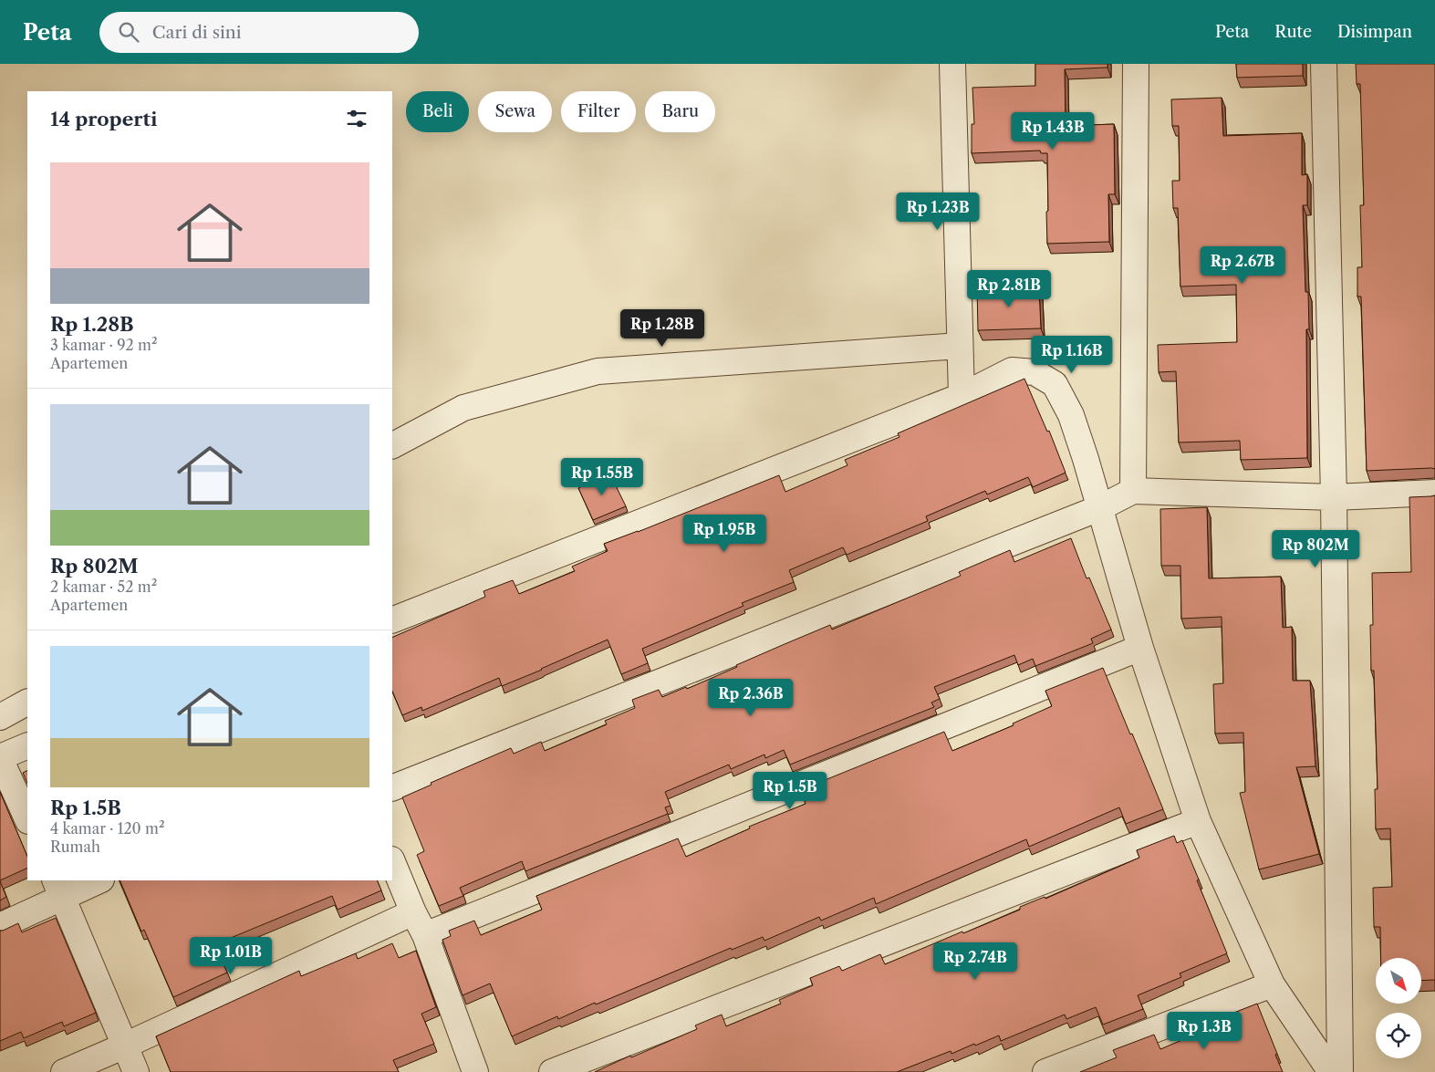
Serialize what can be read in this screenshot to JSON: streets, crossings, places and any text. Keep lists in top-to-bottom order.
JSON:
{
  "north": "bottom right",
  "page": {
    "header": "Peta",
    "search": "Cari di sini",
    "nav": ["Peta", "Rute", "Disimpan"],
    "chip": [
      "Beli",
      "Sewa",
      "Filter",
      "Baru"
    ],
    "heading": "14 properti",
    "price": [
      "Rp 1.43B",
      "Rp 1.23B",
      "Rp 2.67B",
      "Rp 2.81B",
      "Rp 1.28B",
      "Rp 1.16B",
      "Rp 1.55B",
      "Rp 1.95B",
      "Rp 802M",
      "Rp 2.36B",
      "Rp 1.5B",
      "Rp 1.01B",
      "Rp 2.74B",
      "Rp 1.3B"
    ],
    "list": [
      {
        "name": "Rp 1.28B",
        "note": "3 kamar · 92 m² · Apartemen"
      },
      {
        "name": "Rp 802M",
        "note": "2 kamar · 52 m² · Apartemen"
      },
      {
        "name": "Rp 1.5B",
        "note": "4 kamar · 120 m² · Rumah"
      }
    ]
  }
}
